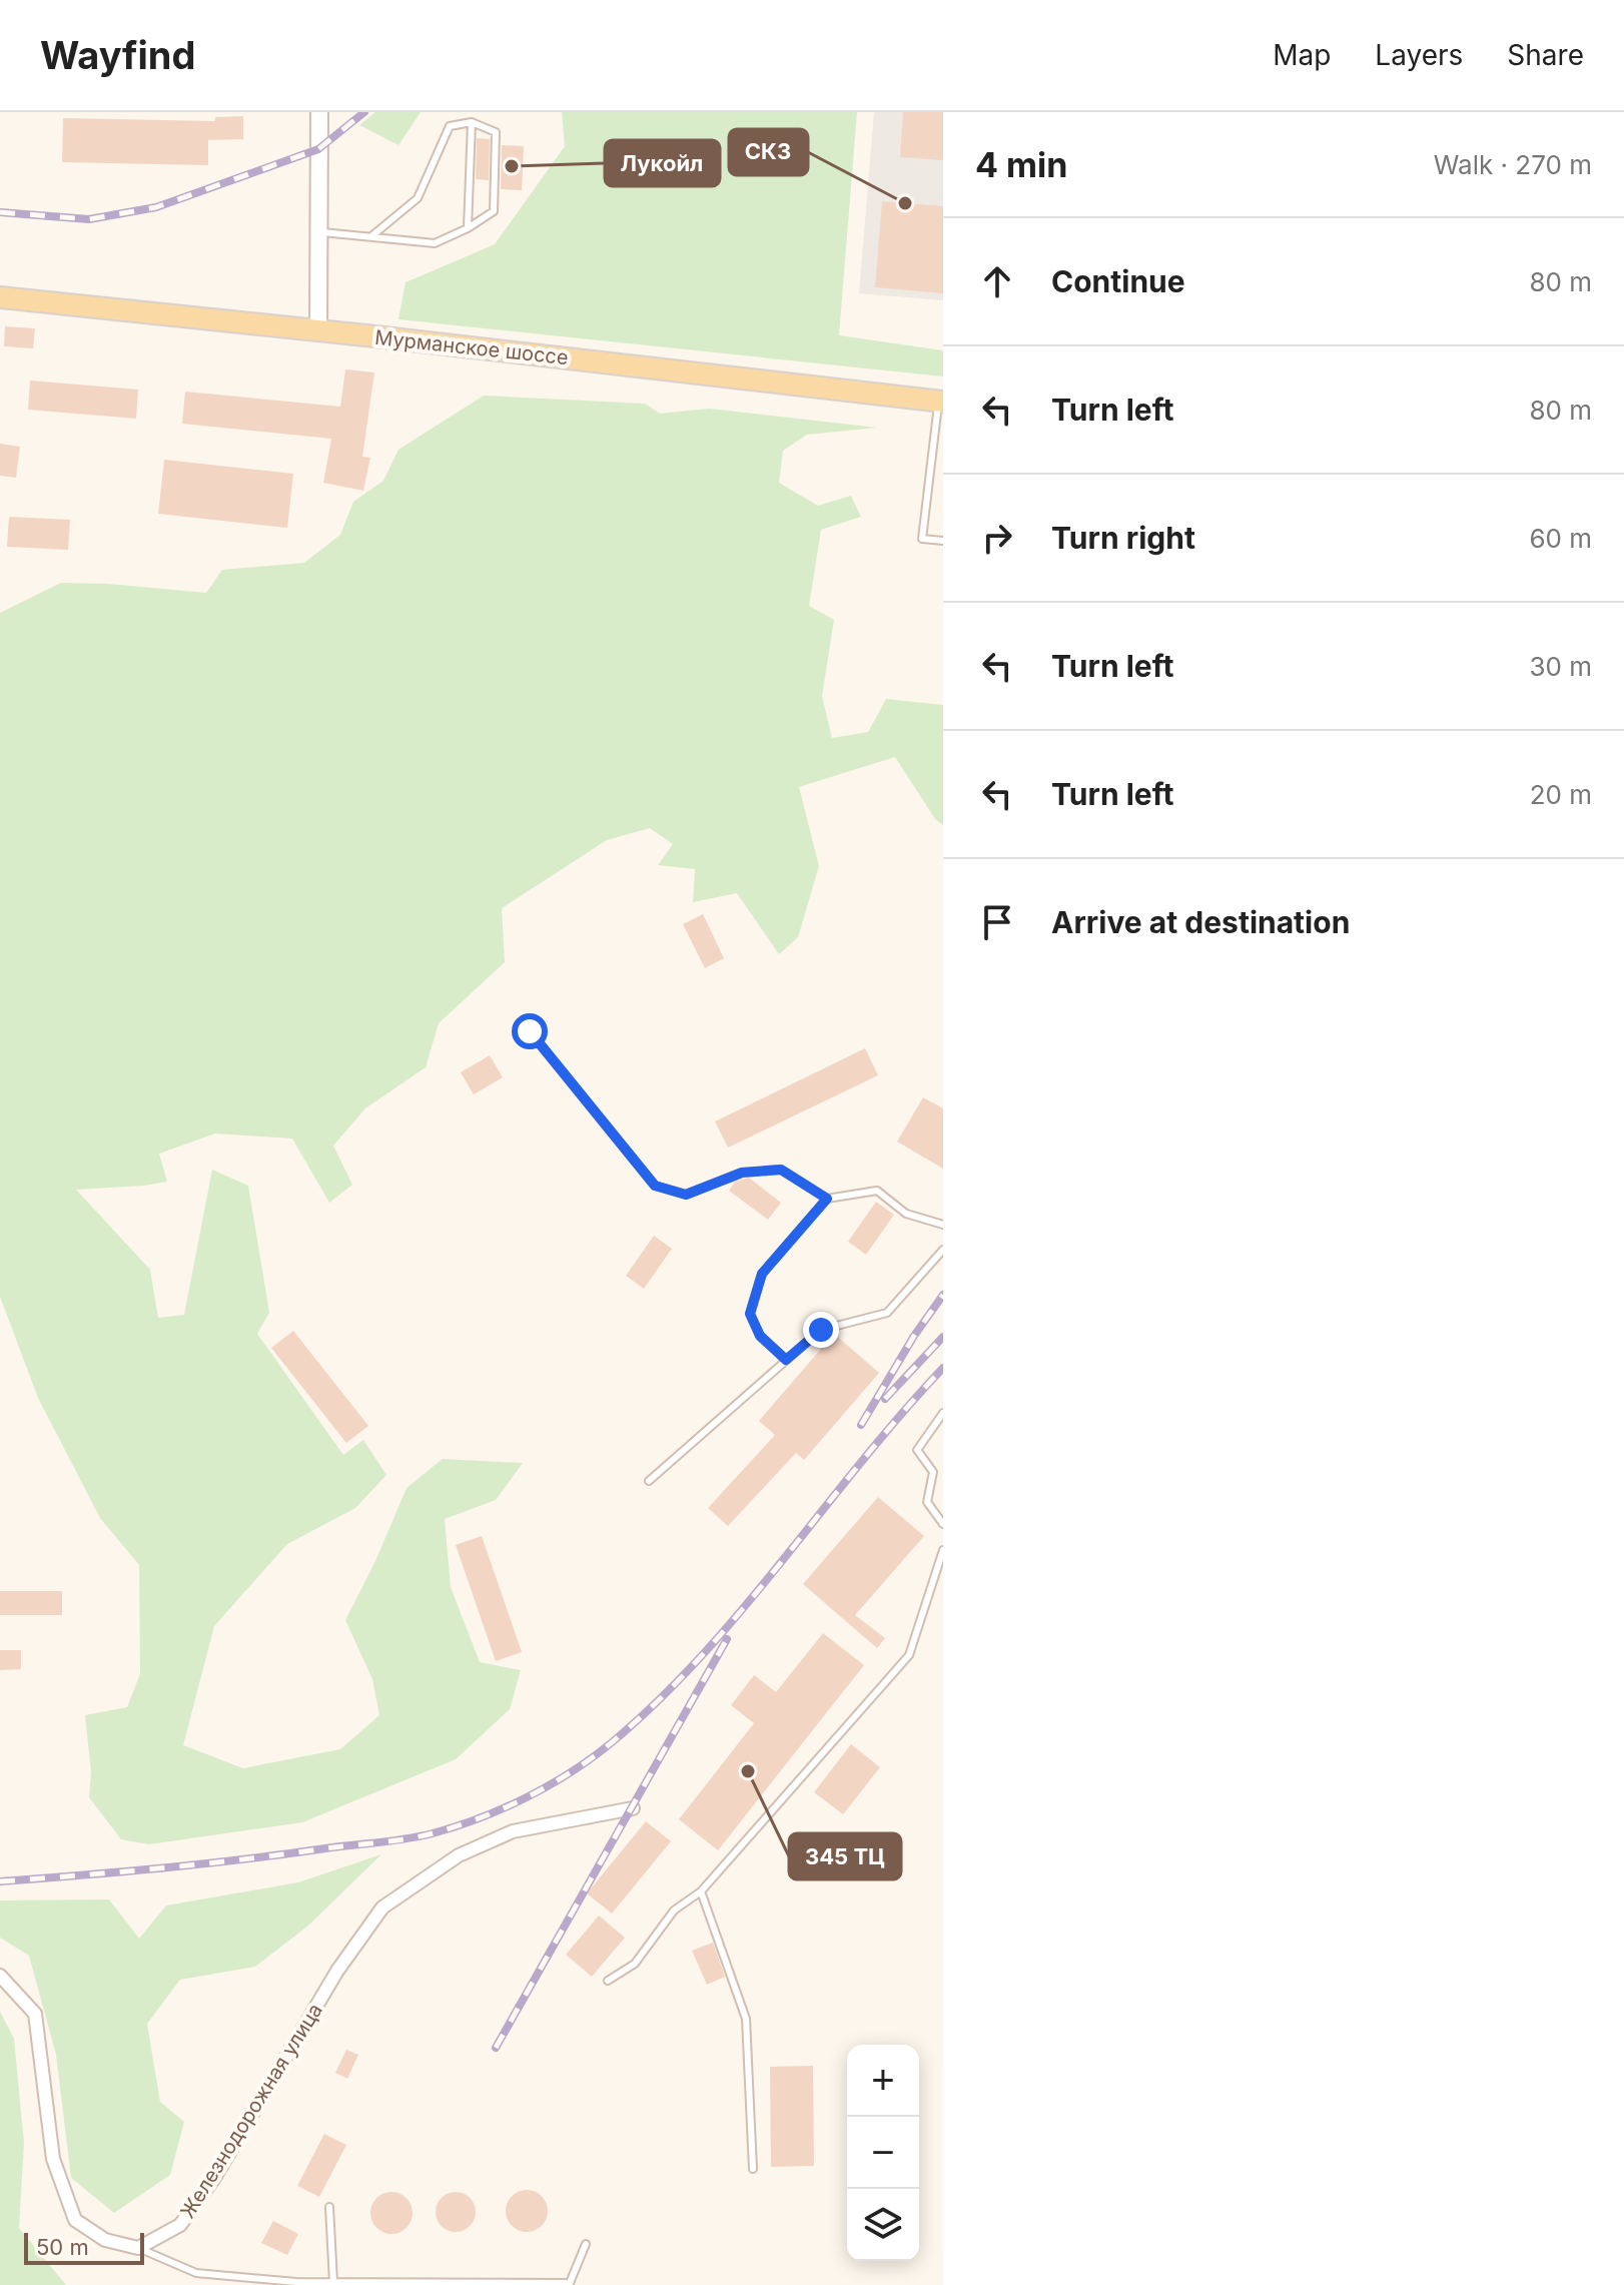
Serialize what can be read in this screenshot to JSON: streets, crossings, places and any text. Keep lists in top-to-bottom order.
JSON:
{
  "streets": {
    "main road": ["Мурманское шоссе"],
    "street": ["Железнодорожная улица"]
  },
  "places": ["Лукойл", "СКЗ", "345 ТЦ"],
  "scale_bar": "50 m",
  "page": {
    "header": "Wayfind",
    "nav": ["Map", "Layers", "Share"],
    "heading": ["4 min", "Walk · 270 m"],
    "list": [
      ["Continue", "80 m"],
      ["Turn left", "80 m"],
      ["Turn right", "60 m"],
      ["Turn left", "30 m"],
      ["Turn left", "20 m"],
      "Arrive at destination"
    ],
    "map_buttons": ["+", "−"],
    "scale": "50 m"
  }
}
